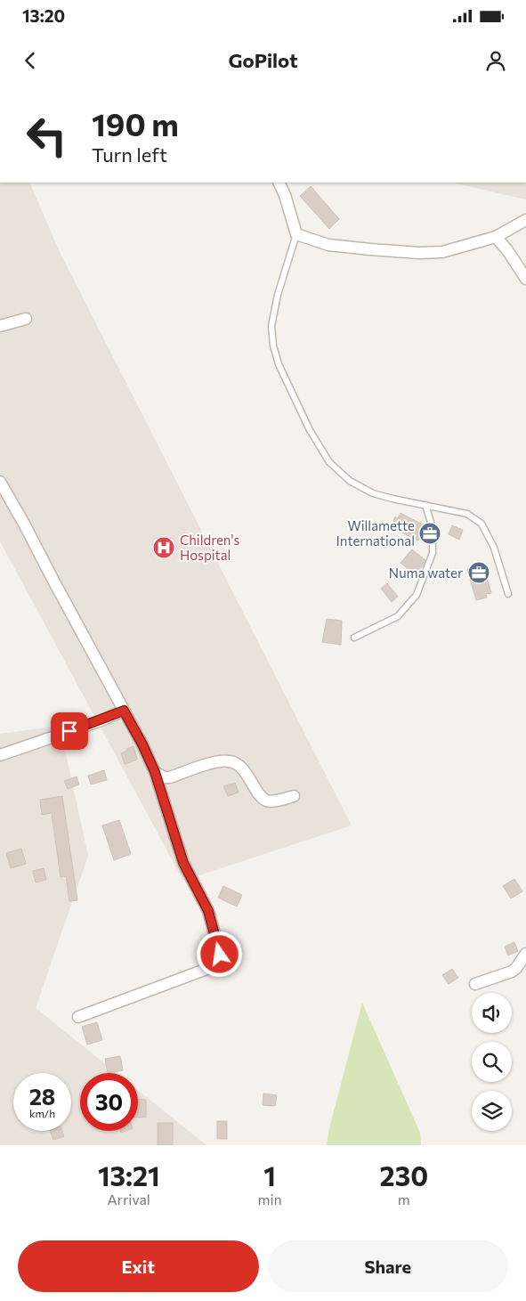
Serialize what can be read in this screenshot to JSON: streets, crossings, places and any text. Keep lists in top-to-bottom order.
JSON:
{
  "places": {
    "office": ["Willamette International", "Numa water"],
    "hospital": ["Children's Hospital"]
  },
  "page": {
    "status": "13:20",
    "header": "GoPilot",
    "turn": ["190 m", "Turn left"],
    "speed": "28 km/h",
    "limit": "30",
    "eta": [
      "13:21",
      "Arrival",
      "1",
      "min",
      "230",
      "m"
    ],
    "buttons": ["Exit", "Share"]
  }
}
